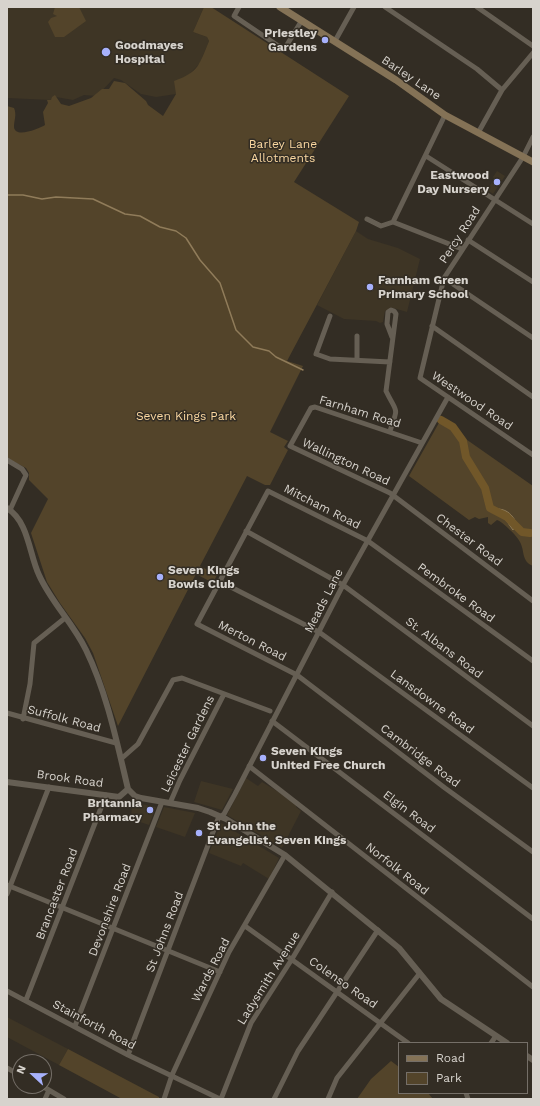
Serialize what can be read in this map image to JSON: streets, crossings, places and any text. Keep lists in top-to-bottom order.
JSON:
{
  "streets": {
    "main road": ["Barley Lane"],
    "street": [
      "Percy Road",
      "Westwood Road",
      "Farnham Road",
      "Wallington Road",
      "Mitcham Road",
      "Chester Road",
      "Pembroke Road",
      "Meads Lane",
      "Merton Road",
      "St. Albans Road",
      "Lansdowne Road",
      "Suffolk Road",
      "Leicester Gardens",
      "Cambridge Road",
      "Brook Road",
      "Elgin Road",
      "Norfolk Road",
      "Brancaster Road",
      "Devonshire Road",
      "St Johns Road",
      "Wards Road",
      "Ladysmith Avenue",
      "Colenso Road",
      "Stainforth Road"
    ]
  },
  "crossings": [
    ["Barley Lane", "Percy Road"],
    ["Percy Road", "Westwood Road"],
    ["Westwood Road", "Meads Lane"],
    ["Farnham Road", "Wallington Road"],
    ["Farnham Road", "Meads Lane"],
    ["Wallington Road", "Chester Road"],
    ["Wallington Road", "Meads Lane"],
    ["Mitcham Road", "Pembroke Road"],
    ["Mitcham Road", "Meads Lane"],
    ["Mitcham Road", "St. Albans Road"],
    ["Chester Road", "Meads Lane"],
    ["Pembroke Road", "Meads Lane"],
    ["Meads Lane", "Merton Road"],
    ["Meads Lane", "St. Albans Road"],
    ["Meads Lane", "Lansdowne Road"],
    ["Meads Lane", "Cambridge Road"],
    ["Meads Lane", "Elgin Road"],
    ["Meads Lane", "Norfolk Road"],
    ["Meads Lane", "St Johns Road"],
    ["Merton Road", "Lansdowne Road"],
    ["Merton Road", "Cambridge Road"],
    ["Brook Road", "Brancaster Road"],
    ["Brancaster Road", "Stainforth Road"],
    ["Devonshire Road", "Stainforth Road"],
    ["St Johns Road", "Stainforth Road"],
    ["Wards Road", "Colenso Road"],
    ["Wards Road", "Stainforth Road"],
    ["Ladysmith Avenue", "Colenso Road"],
    ["Ladysmith Avenue", "Stainforth Road"]
  ],
  "parks": ["Barley Lane Allotments", "Seven Kings Park"],
  "places": [
    "Priestley Gardens",
    "Goodmayes Hospital",
    "Eastwood Day Nursery",
    "Farnham Green Primary School",
    "Seven Kings Bowls Club",
    "Seven Kings United Free Church",
    "Britannia Pharmacy",
    "St John the Evangelist, Seven Kings"
  ],
  "legend": ["Road", "Park"],
  "north": "left"
}
